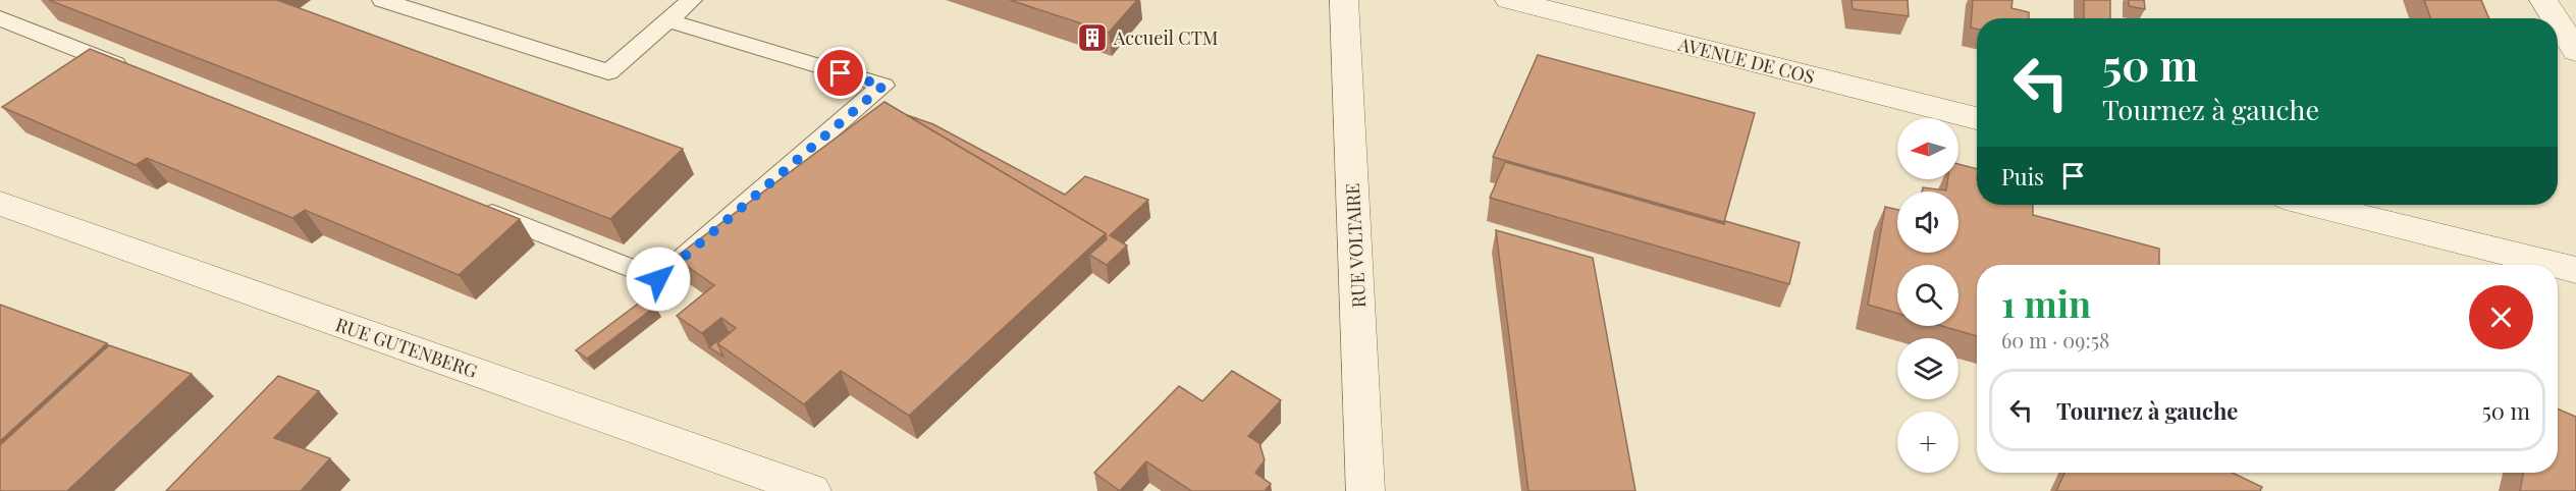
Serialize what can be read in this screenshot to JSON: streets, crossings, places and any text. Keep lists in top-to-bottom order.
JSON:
{
  "streets": {
    "street": ["AVENUE DE COS", "RUE VOLTAIRE", "RUE GUTENBERG"]
  },
  "places": {
    "building": ["Accueil CTM"]
  },
  "north": "left",
  "page": {
    "turn": ["50 m", "Tournez à gauche"],
    "map_buttons": "+",
    "then": "Puis",
    "heading": ["1 min", "60 m · 09:58"],
    "list": [
      {
        "name": "Tournez à gauche",
        "value": "50 m"
      }
    ]
  }
}
